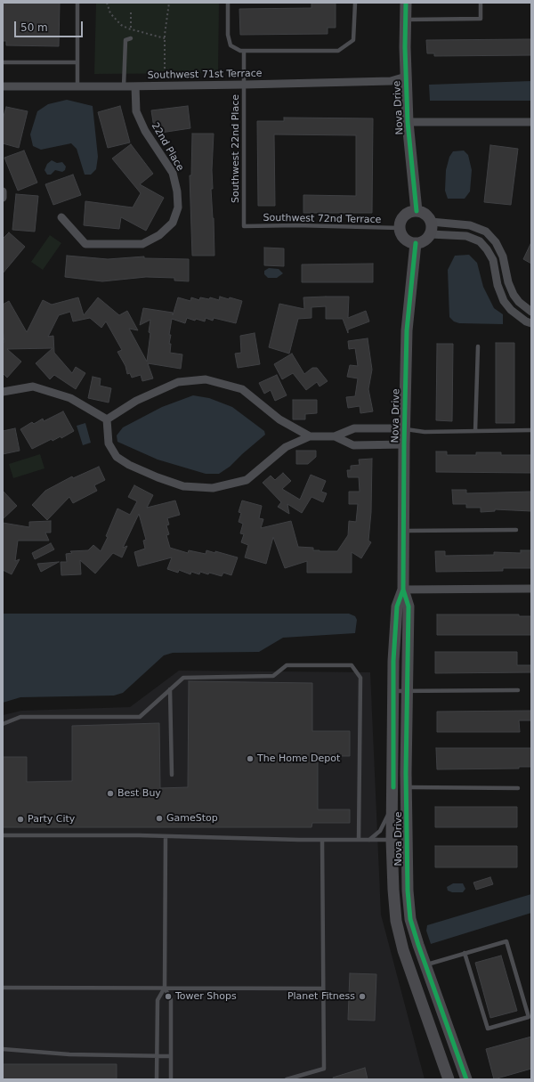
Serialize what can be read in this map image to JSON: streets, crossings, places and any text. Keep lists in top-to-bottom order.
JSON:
{
  "streets": {
    "street": ["Southwest 71st Terrace", "Nova Drive", "22nd Place"],
    "lane": ["Southwest 22nd Place", "Southwest 72nd Terrace"]
  },
  "crossings": [
    ["Southwest 71st Terrace", "Nova Drive"],
    ["Southwest 71st Terrace", "22nd Place"],
    ["Southwest 71st Terrace", "Southwest 22nd Place"],
    ["Nova Drive", "Southwest 72nd Terrace"],
    ["Southwest 22nd Place", "Southwest 72nd Terrace"]
  ],
  "places": [
    "The Home Depot",
    "Best Buy",
    "GameStop",
    "Party City",
    "Tower Shops",
    "Planet Fitness"
  ],
  "scale_bar": "50 m"
}
